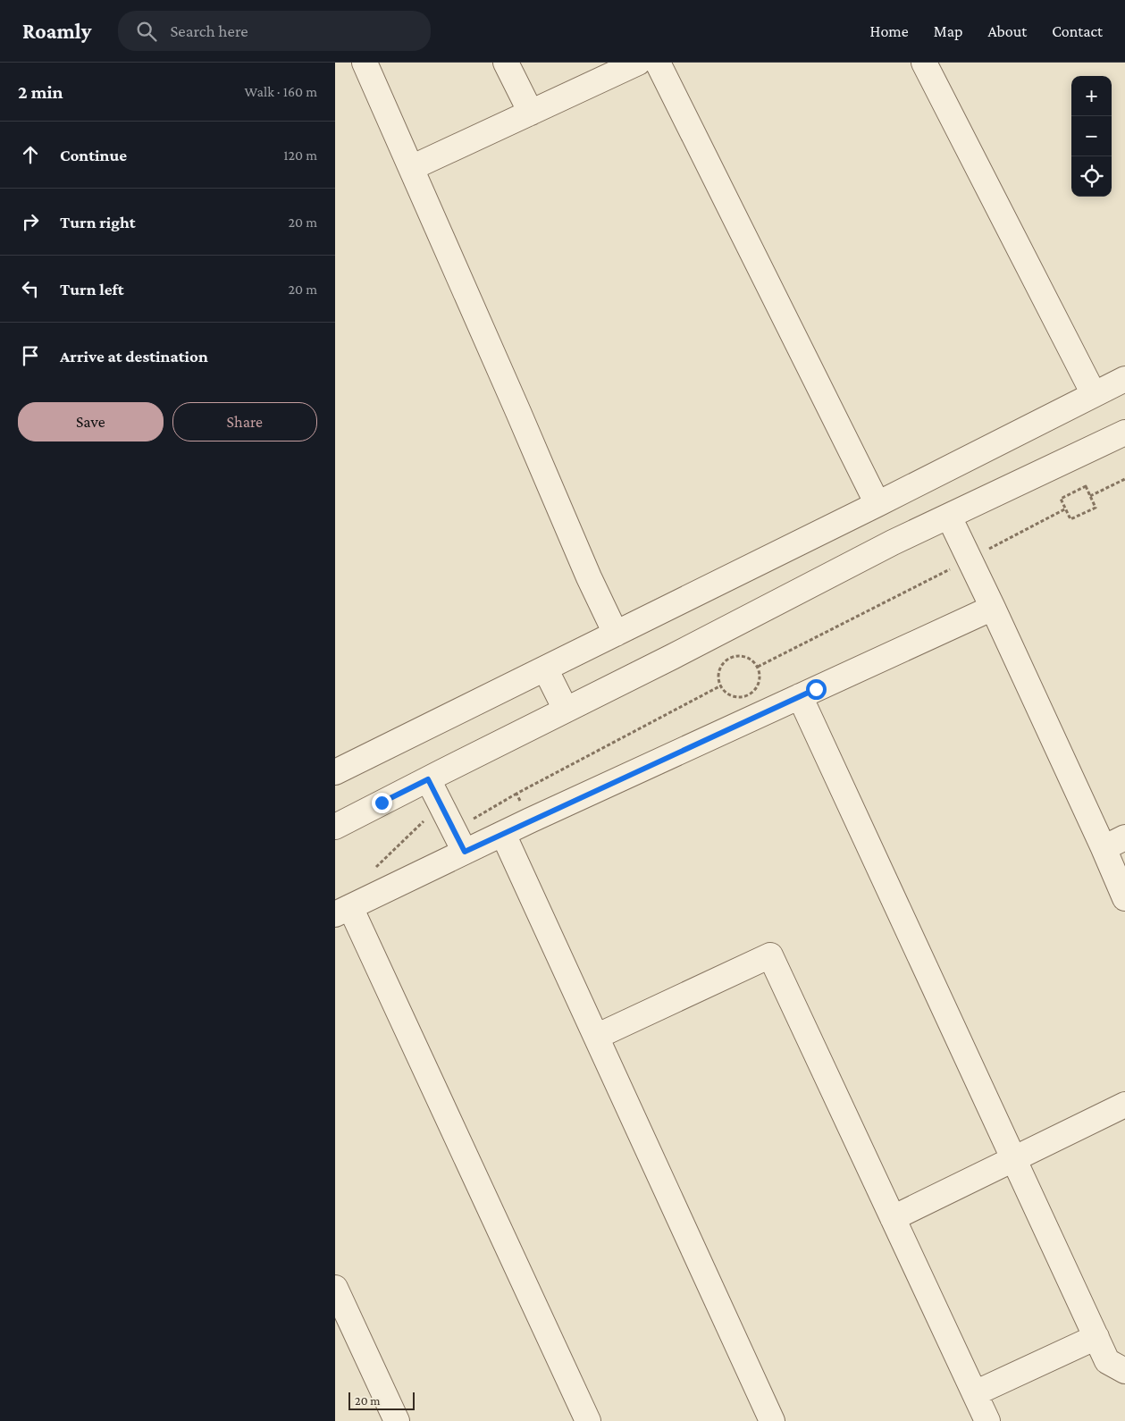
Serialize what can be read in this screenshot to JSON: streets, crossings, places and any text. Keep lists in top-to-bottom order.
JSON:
{
  "scale_bar": "20 m",
  "page": {
    "header": "Roamly",
    "search": "Search here",
    "nav": [
      "Home",
      "Map",
      "About",
      "Contact"
    ],
    "heading": ["2 min", "Walk · 160 m"],
    "map_buttons": ["+", "−"],
    "list": [
      ["Continue", "120 m"],
      ["Turn right", "20 m"],
      ["Turn left", "20 m"],
      "Arrive at destination"
    ],
    "buttons": ["Save", "Share"],
    "scale": "20 m"
  }
}
